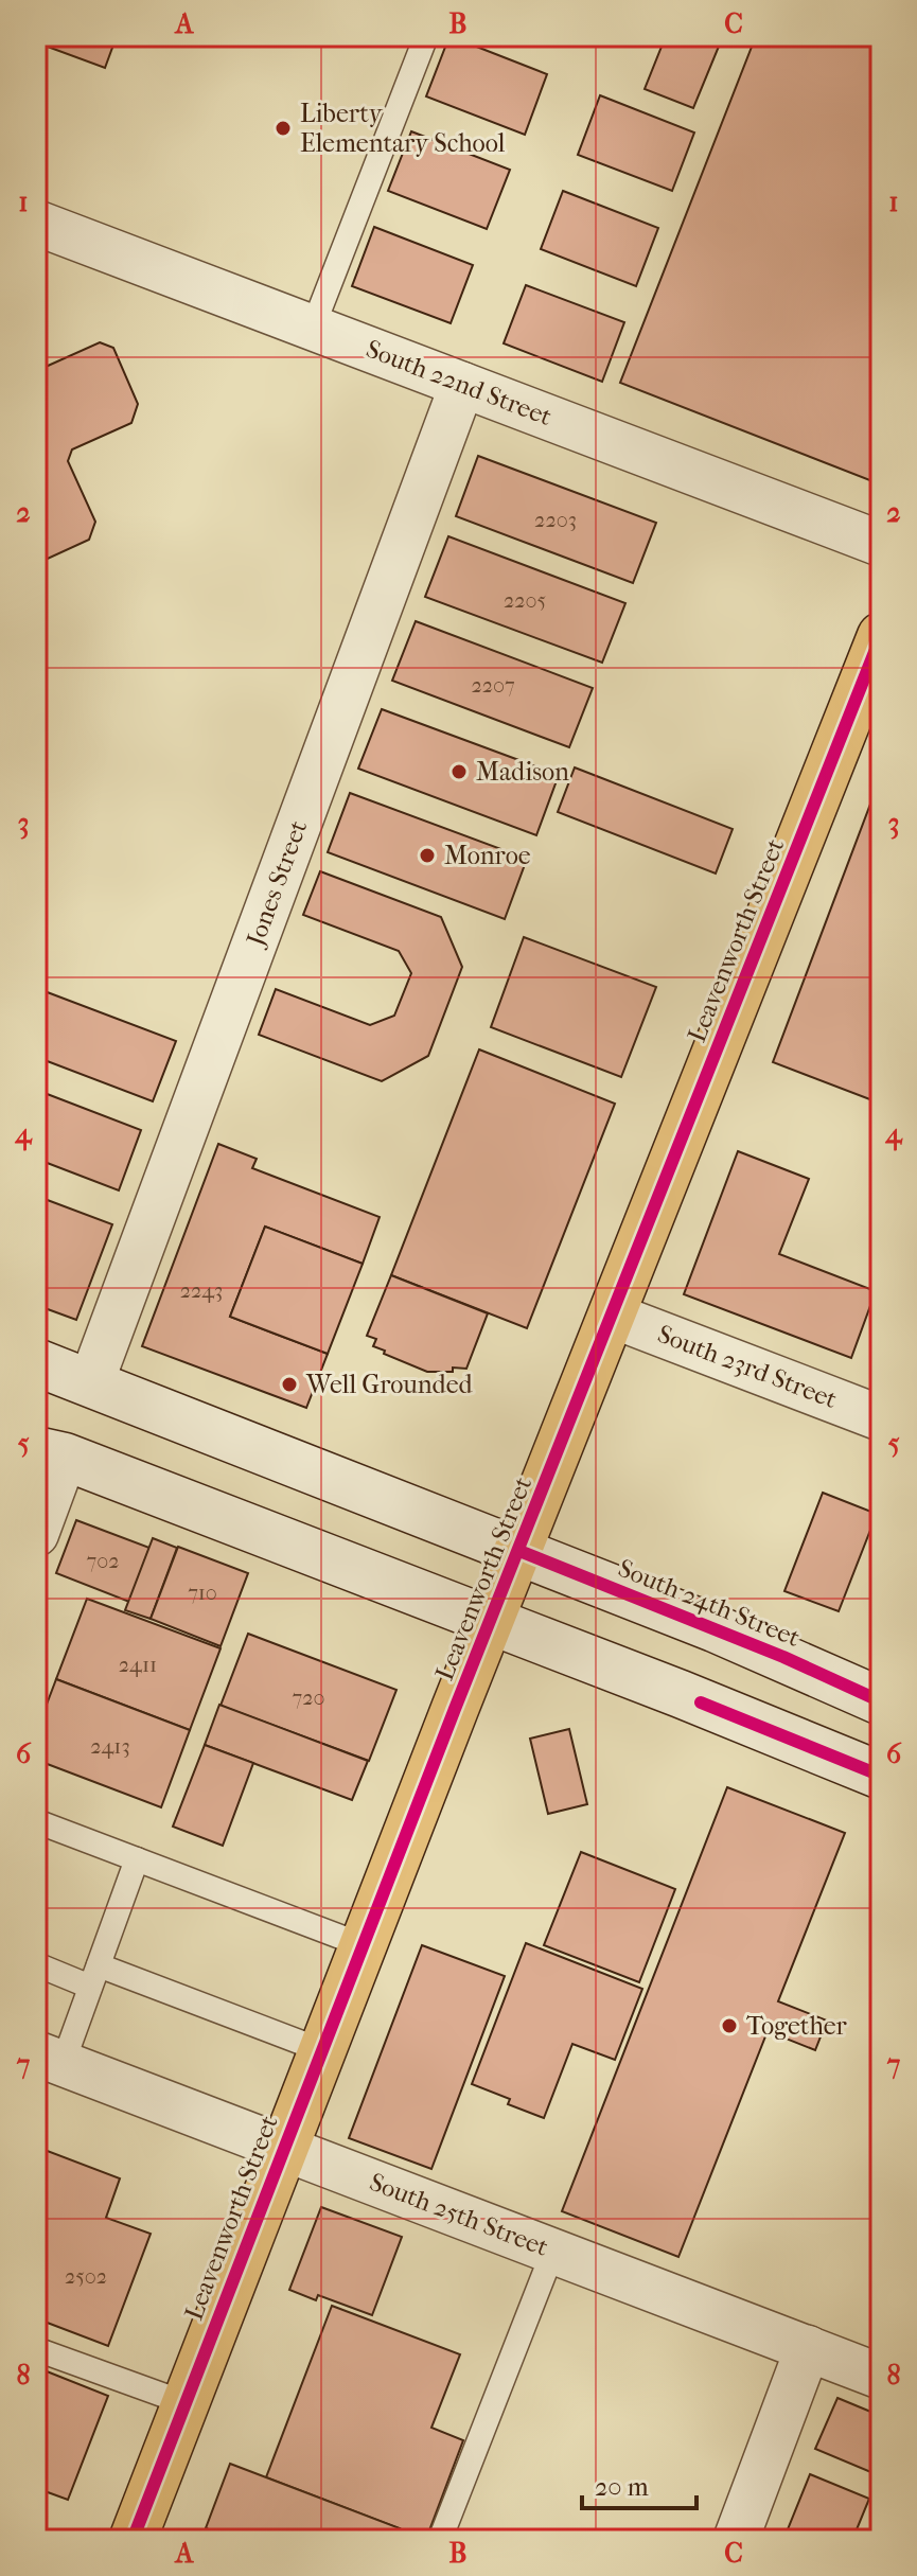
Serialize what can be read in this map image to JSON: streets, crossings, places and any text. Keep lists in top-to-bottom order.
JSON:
{
  "streets": {
    "main road": ["Leavenworth Street", "South 24th Street"],
    "street": [
      "South 22nd Street",
      "Jones Street",
      "South 23rd Street",
      "South 25th Street"
    ]
  },
  "crossings": [
    ["South 22nd Street", "Jones Street"],
    ["Jones Street", "South 24th Street"],
    ["Leavenworth Street", "South 23rd Street"],
    ["Leavenworth Street", "South 24th Street"],
    ["Leavenworth Street", "South 25th Street"]
  ],
  "places": [
    "Liberty Elementary School",
    "Madison",
    "Monroe",
    "Well Grounded",
    "Together"
  ],
  "house_numbers": [
    "2203",
    "2205",
    "2207",
    "2243",
    "702",
    "710",
    "2411",
    "720",
    "2413",
    "2502"
  ],
  "scale_bar": "20 m",
  "grid": {
    "columns": ["A", "B", "C"],
    "rows": [
      "1",
      "2",
      "3",
      "4",
      "5",
      "6",
      "7",
      "8"
    ]
  }
}
